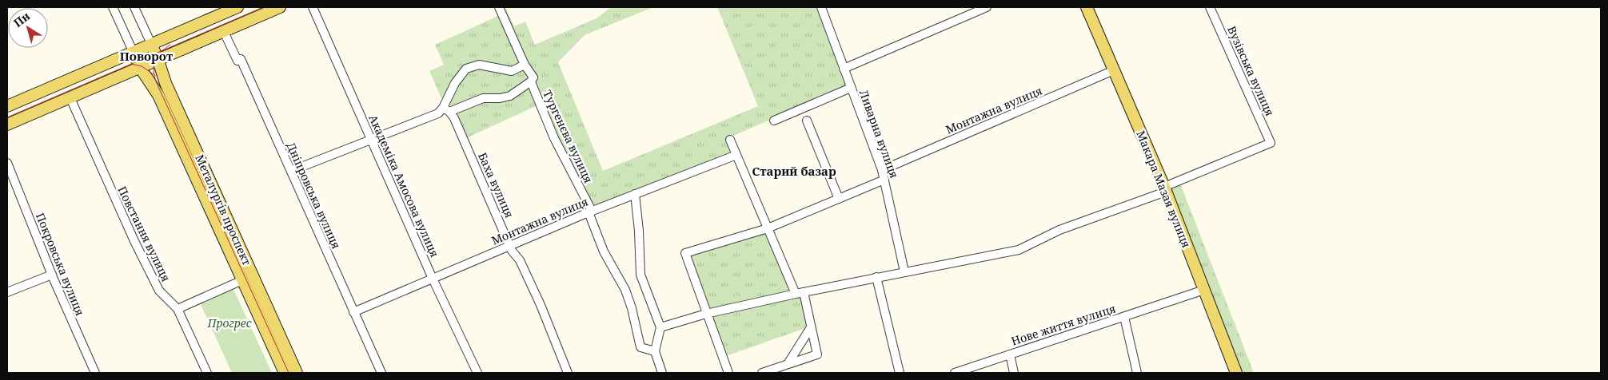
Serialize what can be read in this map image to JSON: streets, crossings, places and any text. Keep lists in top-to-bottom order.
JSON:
{
  "streets": {
    "main road": ["Макара Мазая вулиця", "Металургів проспект"],
    "street": [
      "Вузівська вулиця",
      "Монтажна вулиця",
      "Ливарна вулиця",
      "Тургенєва вулиця",
      "Баха вулиця",
      "Академіка Амосова вулиця",
      "Дніпровська вулиця",
      "Повстання вулиця",
      "Покровська вулиця",
      "Нове життя вулиця"
    ]
  },
  "crossings": [
    ["Вузівська вулиця", "Макара Мазая вулиця"],
    ["Монтажна вулиця", "Ливарна вулиця"],
    ["Монтажна вулиця", "Тургенєва вулиця"],
    ["Монтажна вулиця", "Баха вулиця"],
    ["Монтажна вулиця", "Академіка Амосова вулиця"],
    ["Монтажна вулиця", "Макара Мазая вулиця"],
    ["Монтажна вулиця", "Дніпровська вулиця"],
    ["Макара Мазая вулиця", "Нове життя вулиця"]
  ],
  "districts": ["Поворот", "Старий базар"],
  "parks": ["Прогрес"],
  "north": "top left"
}
